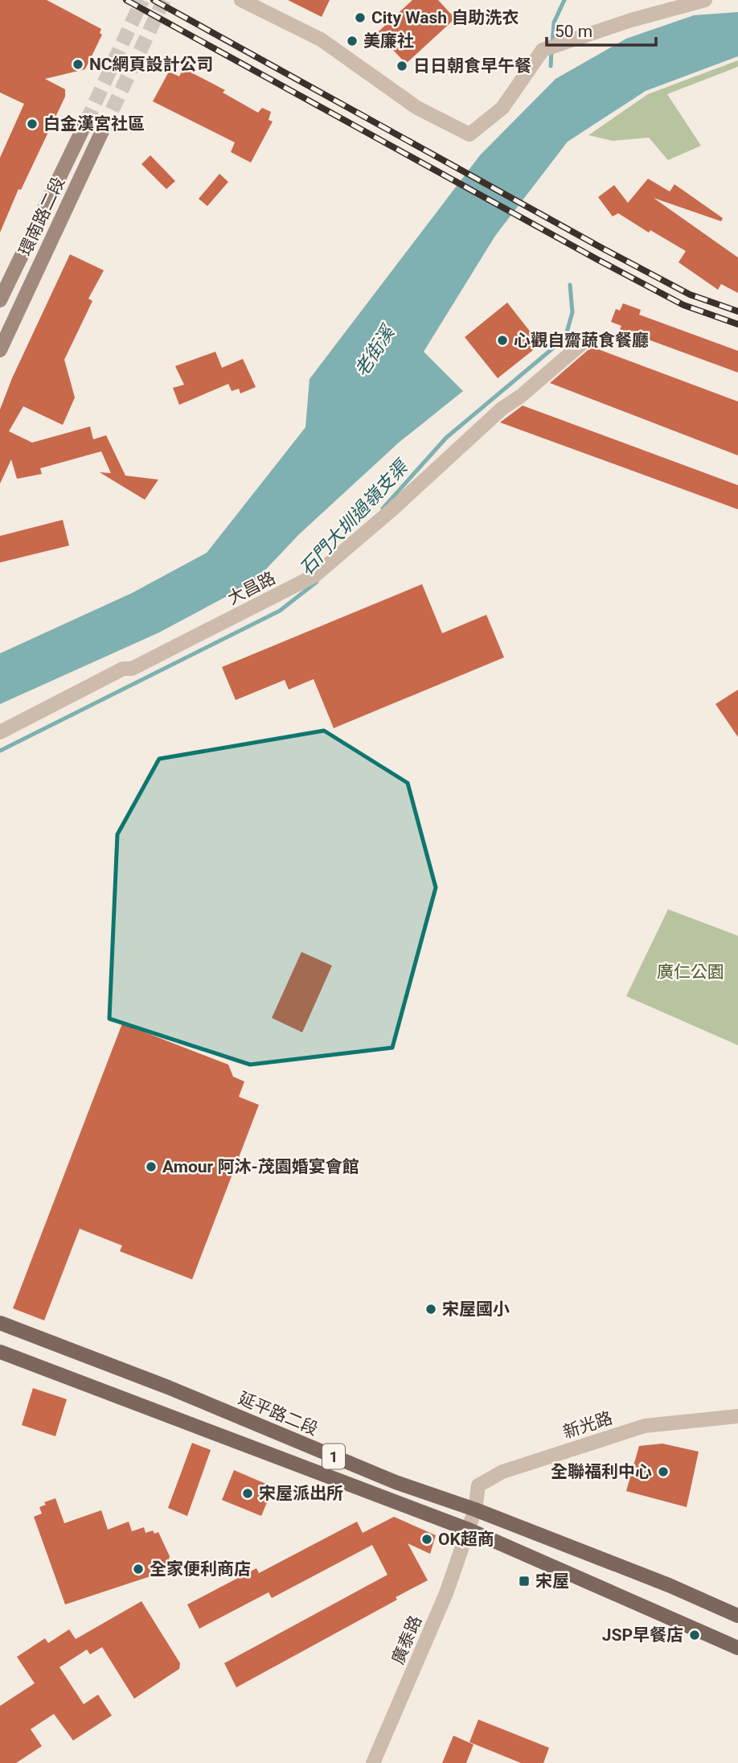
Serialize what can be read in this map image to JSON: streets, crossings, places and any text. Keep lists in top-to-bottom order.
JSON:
{
  "streets": {
    "main road": ["環南路二段", "延平路二段", "1"],
    "street": ["大昌路", "新光路", "廣泰路"]
  },
  "crossings": [
    ["延平路二段", "新光路"],
    ["延平路二段", "廣泰路"],
    ["新光路", "廣泰路"],
    ["1", "廣泰路"]
  ],
  "water": ["老街溪", "石門大圳過嶺支渠"],
  "parks": ["廣仁公園"],
  "places": {
    "other": [
      "City Wash 自助洗衣",
      "美廉社",
      "NC網頁設計公司",
      "日日朝食早午餐",
      "白金漢宮社區",
      "心觀自齋蔬食餐廳",
      "Amour 阿沐-茂園婚宴會館",
      "宋屋國小",
      "全聯福利中心",
      "宋屋派出所",
      "OK超商",
      "全家便利商店",
      "JSP早餐店"
    ],
    "transit": ["宋屋"]
  },
  "scale_bar": "50 m"
}
